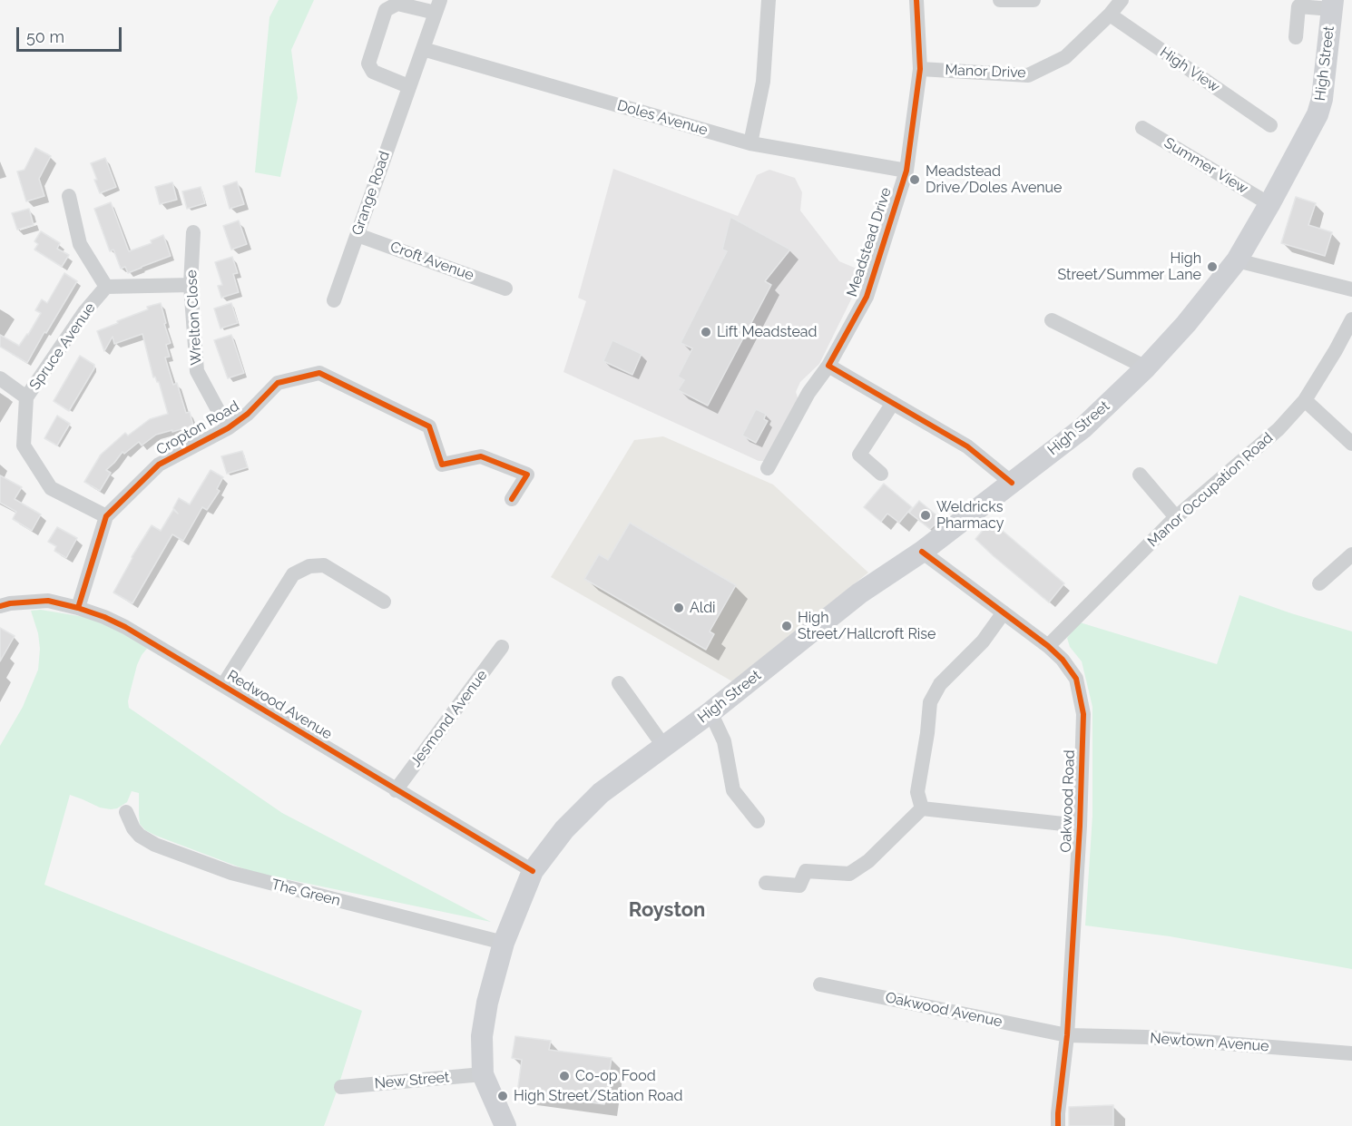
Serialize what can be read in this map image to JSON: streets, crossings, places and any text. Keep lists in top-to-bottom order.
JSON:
{
  "streets": {
    "main road": ["High Street"],
    "street": [
      "High View",
      "Manor Drive",
      "Doles Avenue",
      "Summer View",
      "Grange Road",
      "Meadstead Drive",
      "Croft Avenue",
      "Wrelton Close",
      "Spruce Avenue",
      "Cropton Road",
      "Manor Occupation Road",
      "Redwood Avenue",
      "Jesmond Avenue",
      "Oakwood Road",
      "The Green",
      "Oakwood Avenue",
      "Newtown Avenue",
      "New Street"
    ]
  },
  "crossings": [
    ["High Street", "Summer View"],
    ["High Street", "Redwood Avenue"],
    ["High Street", "Oakwood Road"],
    ["High Street", "The Green"],
    ["High Street", "New Street"],
    ["High View", "Manor Drive"],
    ["Manor Drive", "Meadstead Drive"],
    ["Doles Avenue", "Grange Road"],
    ["Doles Avenue", "Meadstead Drive"],
    ["Grange Road", "Croft Avenue"],
    ["Wrelton Close", "Cropton Road"],
    ["Spruce Avenue", "Cropton Road"],
    ["Cropton Road", "Redwood Avenue"],
    ["Manor Occupation Road", "Oakwood Road"],
    ["Redwood Avenue", "Jesmond Avenue"],
    ["Oakwood Road", "Oakwood Avenue"],
    ["Oakwood Road", "Newtown Avenue"],
    ["Oakwood Avenue", "Newtown Avenue"]
  ],
  "districts": ["Royston"],
  "places": [
    "Meadstead Drive/Doles Avenue",
    "High Street/Summer Lane",
    "Lift Meadstead",
    "Weldricks Pharmacy",
    "Aldi",
    "High Street/Hallcroft Rise",
    "Co-op Food",
    "High Street/Station Road"
  ],
  "scale_bar": "50 m"
}
